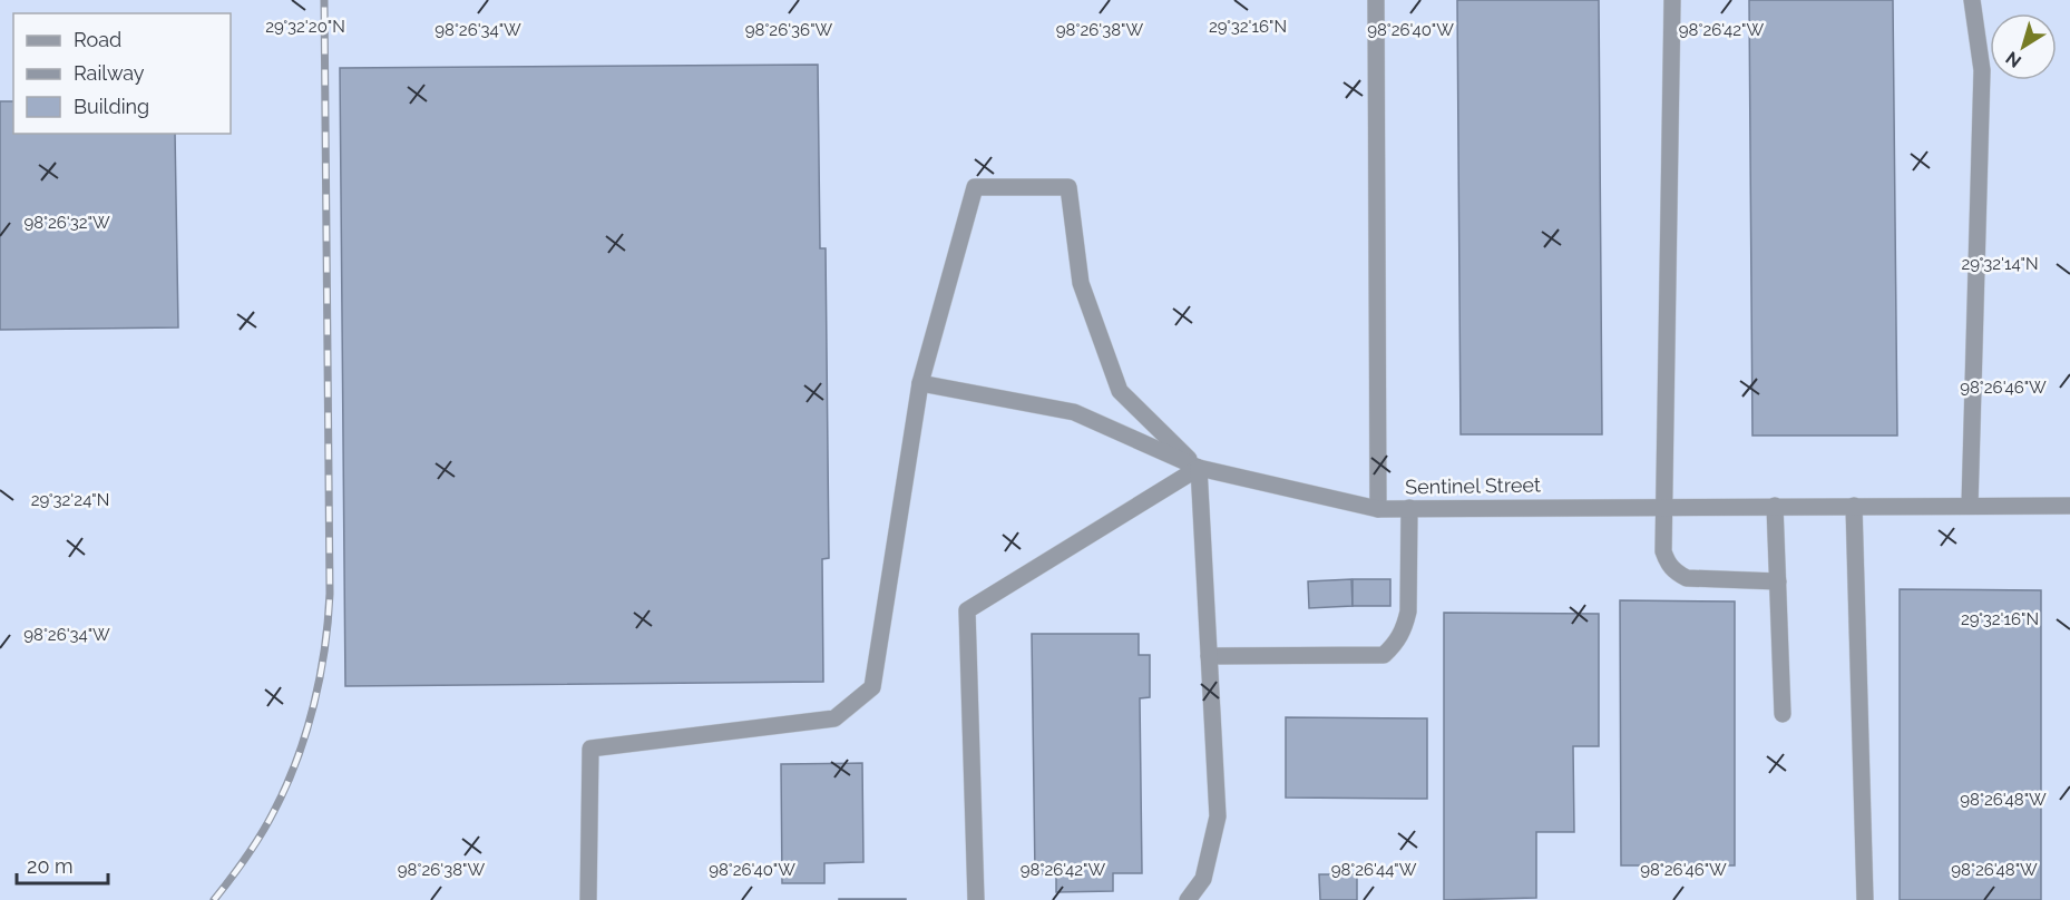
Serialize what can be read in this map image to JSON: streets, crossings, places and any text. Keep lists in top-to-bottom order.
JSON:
{
  "streets": {
    "street": ["Sentinel Street"]
  },
  "legend": ["Road", "Railway", "Building"],
  "scale_bar": "20 m",
  "north": "bottom left",
  "coordinates": [
    "29°32'20\"N",
    "29°32'16\"N",
    "98°26'34\"W",
    "98°26'36\"W",
    "98°26'38\"W",
    "98°26'40\"W",
    "98°26'42\"W",
    "98°26'32\"W",
    "29°32'14\"N",
    "98°26'46\"W",
    "29°32'24\"N",
    "98°26'48\"W",
    "98°26'44\"W"
  ]
}
